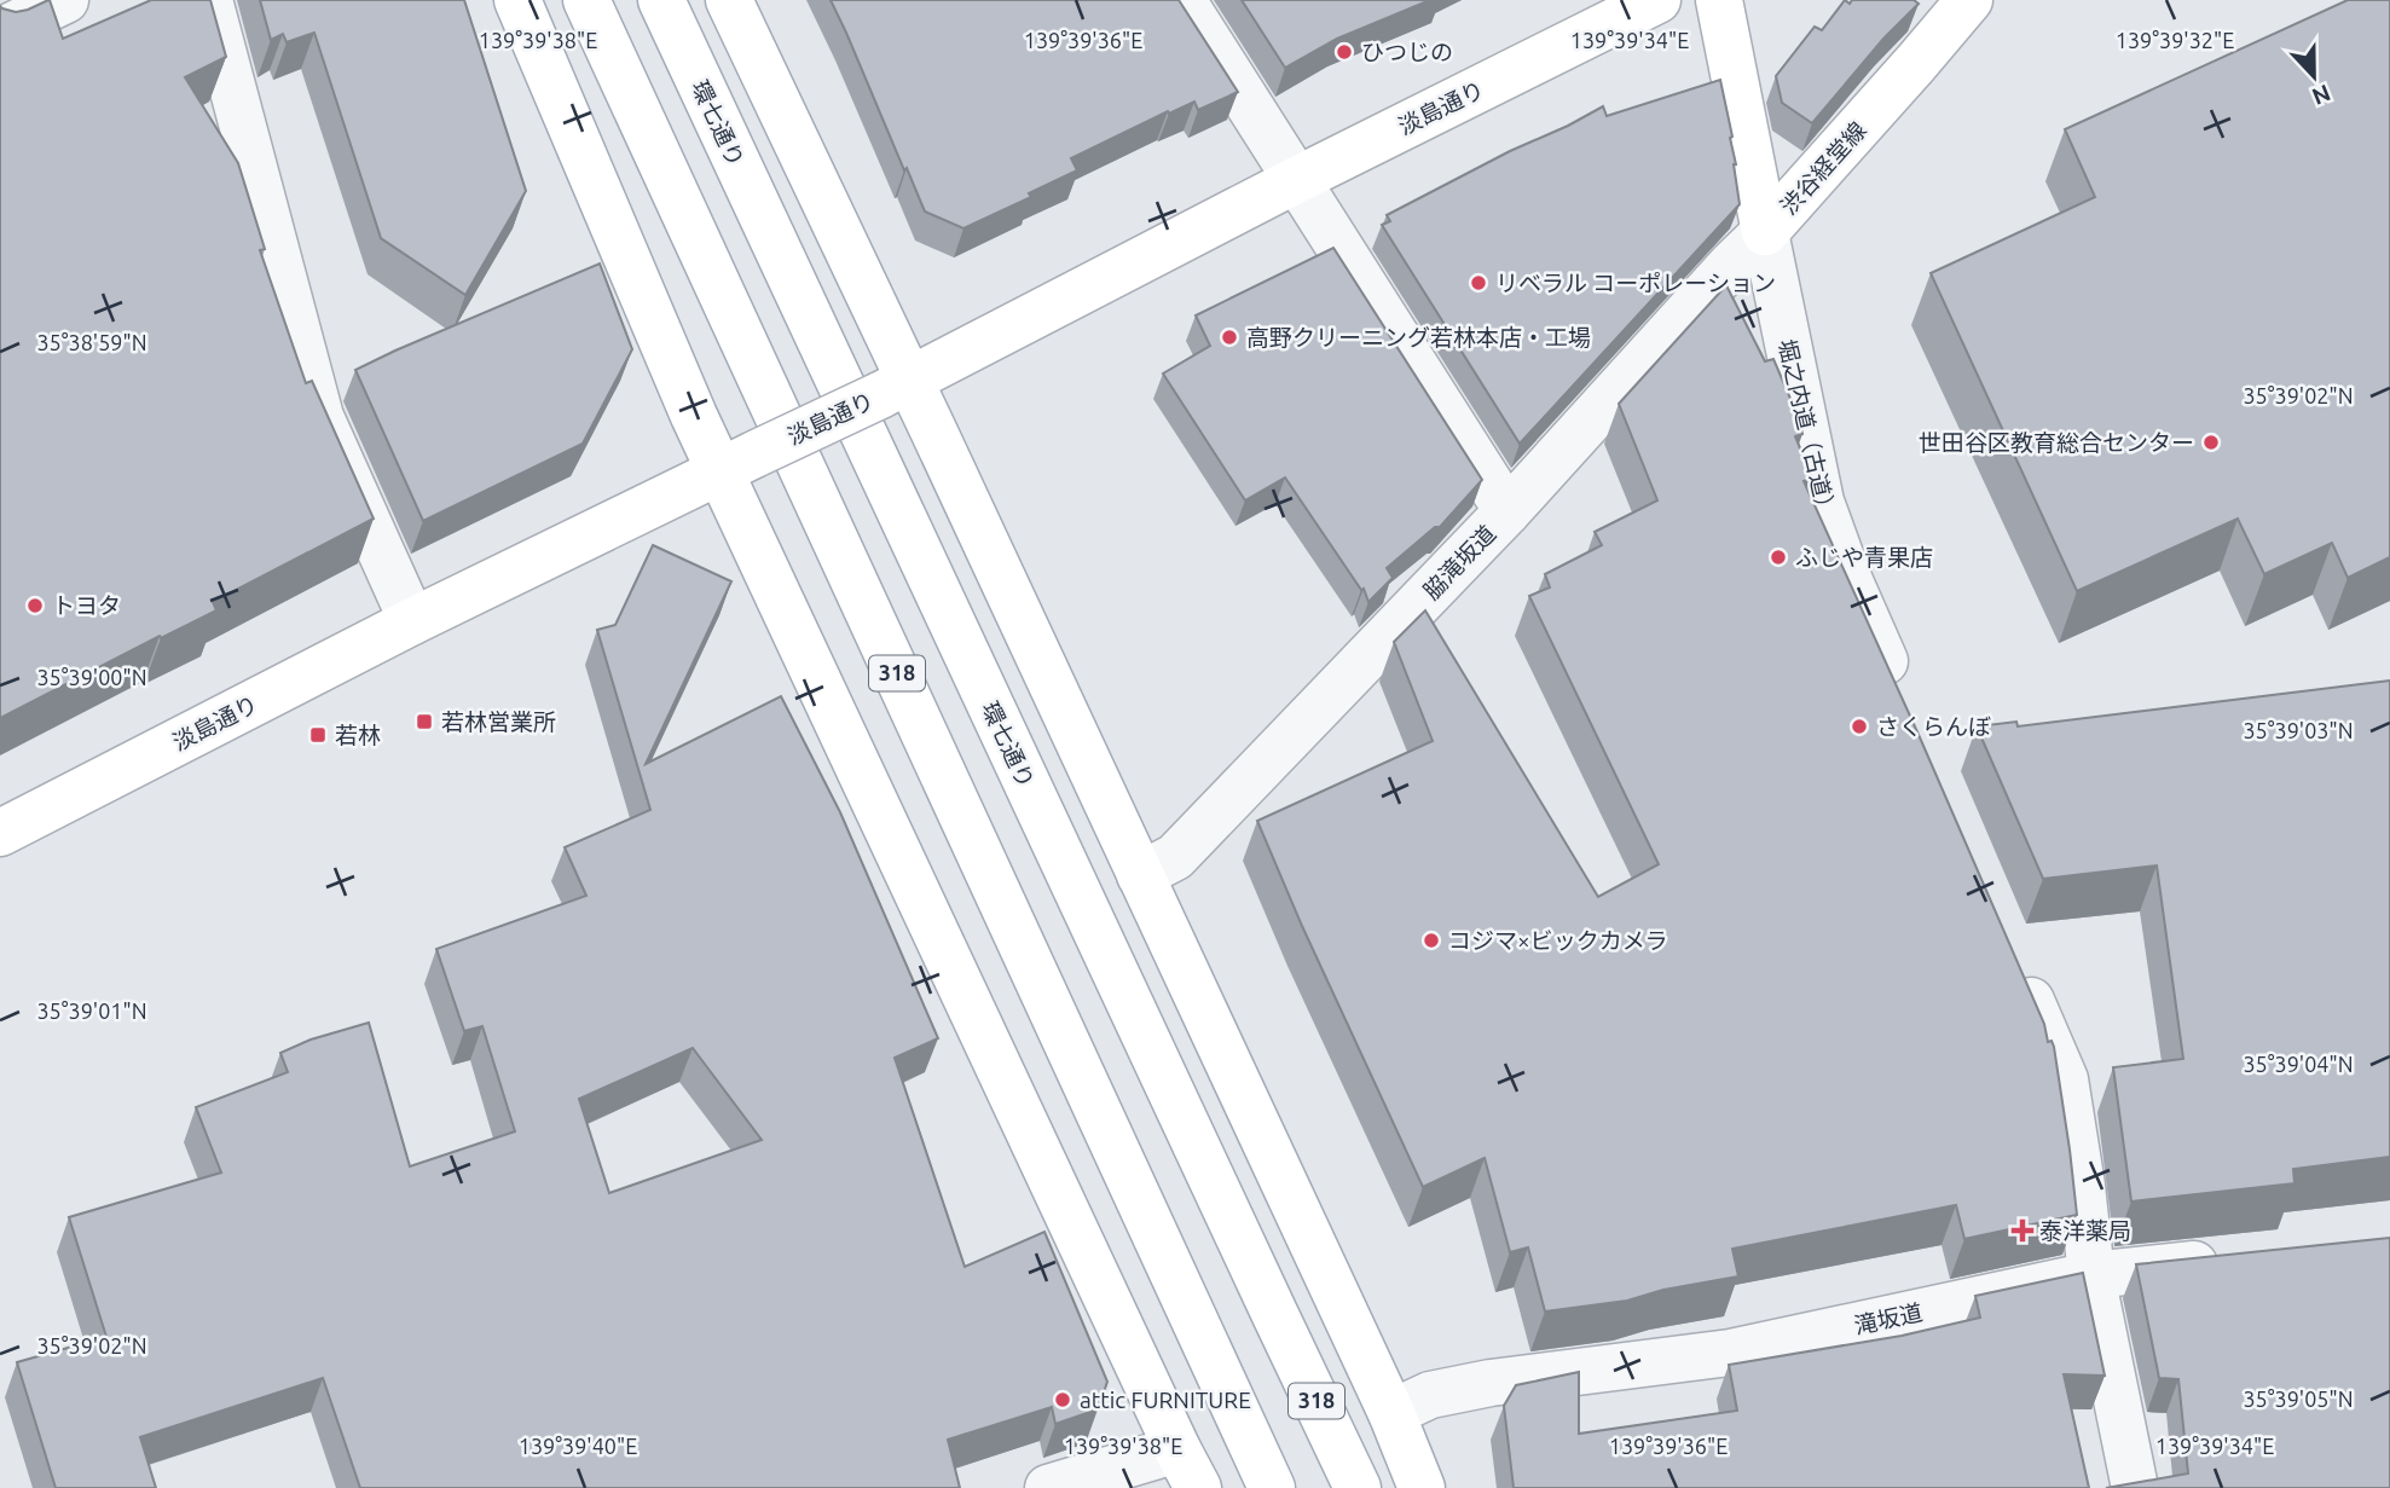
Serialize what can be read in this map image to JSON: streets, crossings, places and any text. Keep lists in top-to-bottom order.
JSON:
{
  "streets": {
    "main road": [
      "淡島通り",
      "環七通り",
      "渋谷経堂線",
      "318"
    ],
    "street": ["堀之内道（古道）", "脇滝坂道", "滝坂道"]
  },
  "crossings": [
    ["渋谷経堂線", "堀之内道（古道）"],
    ["渋谷経堂線", "脇滝坂道"],
    ["堀之内道（古道）", "脇滝坂道"]
  ],
  "places": {
    "other": [
      "ひつじの",
      "リベラル コーポレーション",
      "高野クリーニング若林本店・工場",
      "世田谷区教育総合センター",
      "ふじや青果店",
      "トヨタ",
      "さくらんぼ",
      "コジマ×ビックカメラ",
      "attic FURNITURE"
    ],
    "transit": ["若林営業所", "若林"],
    "health": ["泰洋薬局"]
  },
  "north": "bottom",
  "coordinates": [
    "139°39'38\"E",
    "139°39'36\"E",
    "139°39'34\"E",
    "139°39'32\"E",
    "35°38'59\"N",
    "35°39'02\"N",
    "35°39'00\"N",
    "35°39'03\"N",
    "35°39'01\"N",
    "35°39'04\"N",
    "35°39'05\"N",
    "139°39'40\"E"
  ]
}
